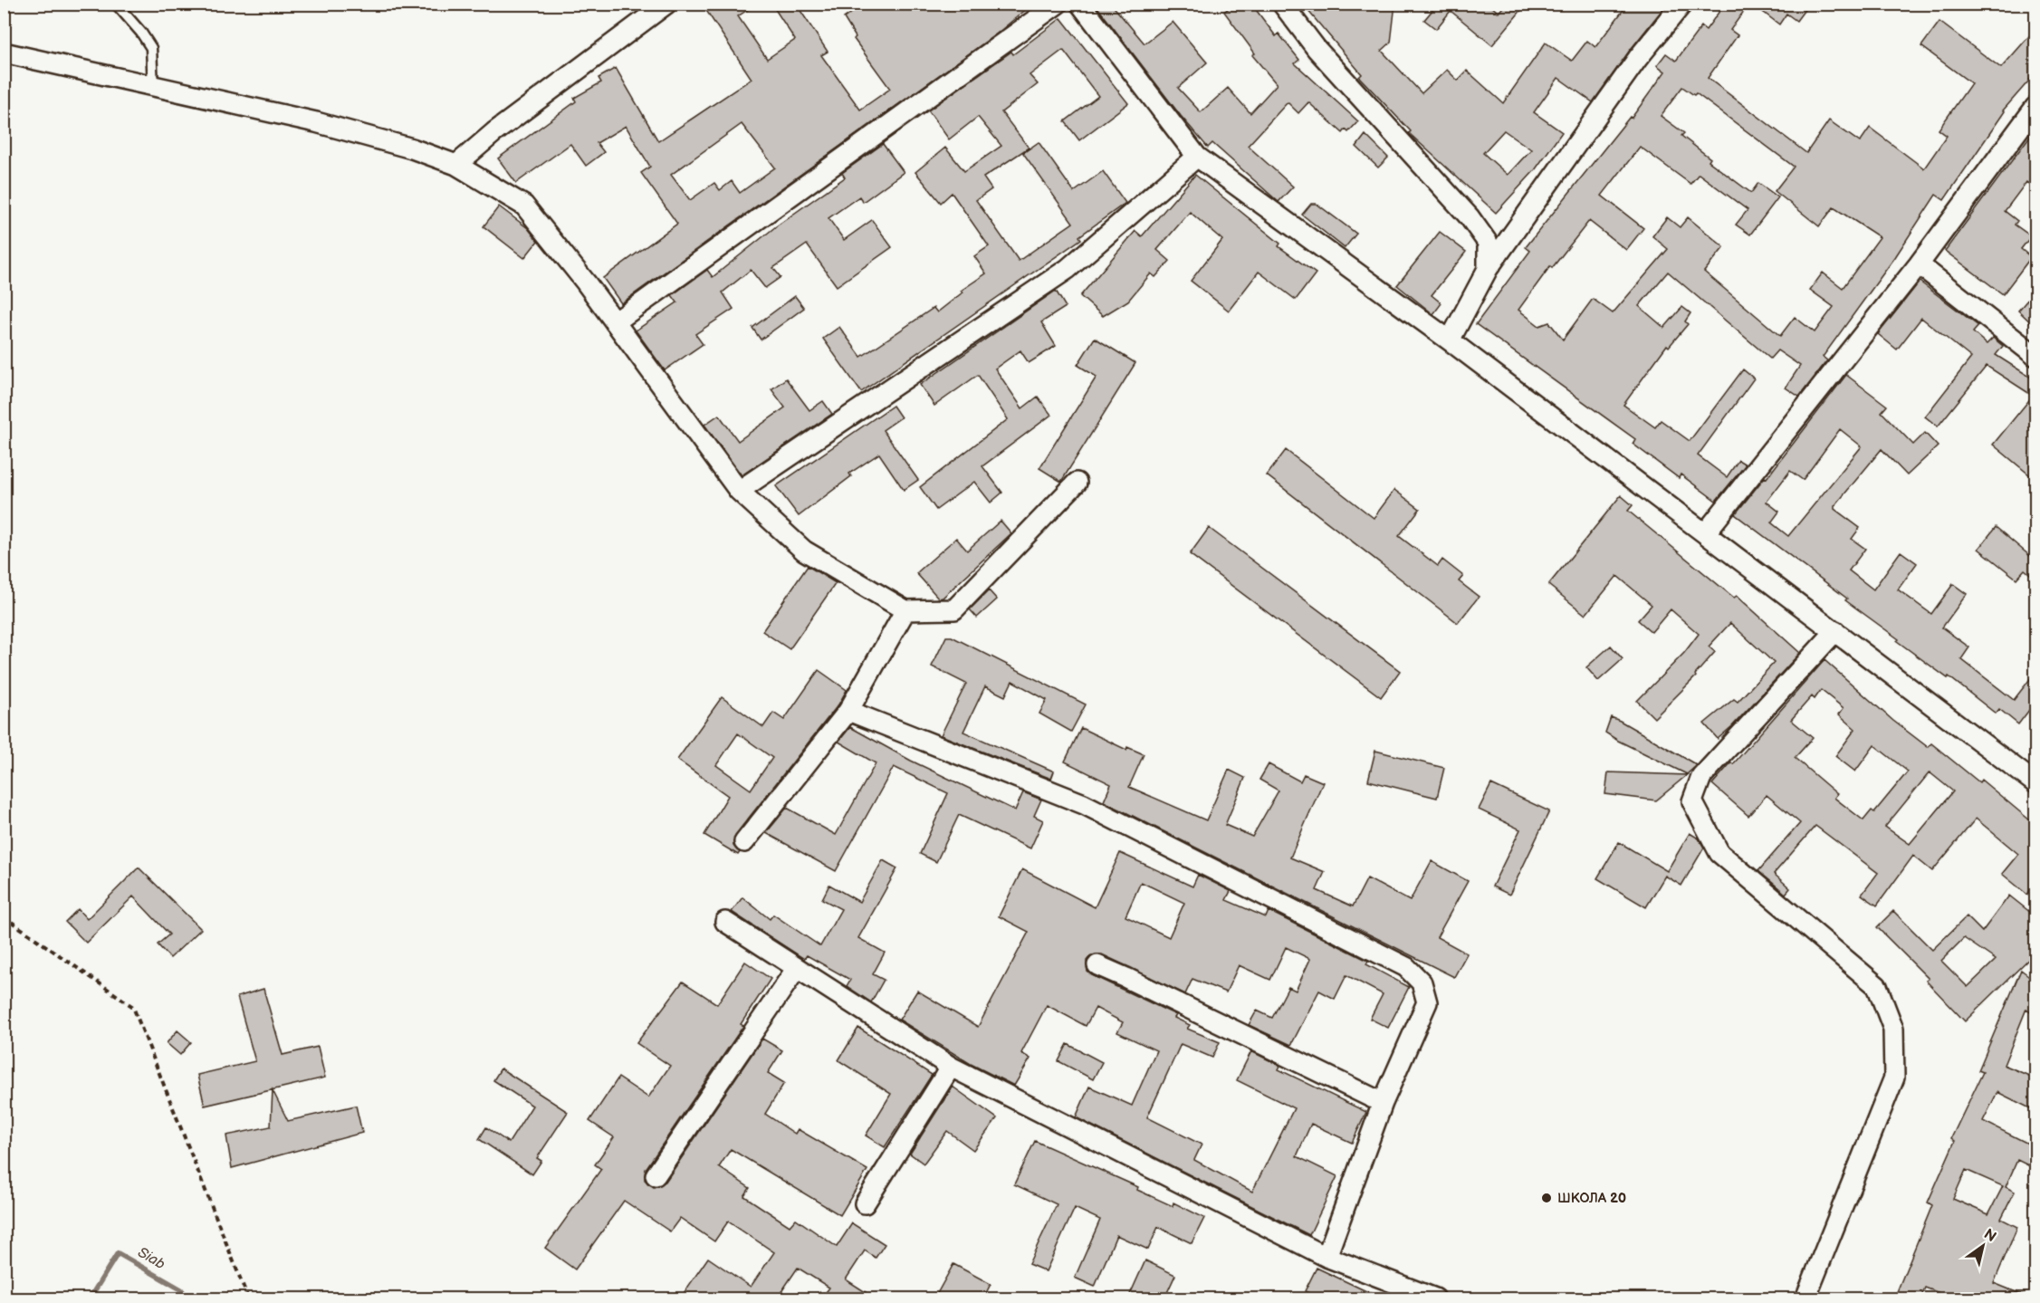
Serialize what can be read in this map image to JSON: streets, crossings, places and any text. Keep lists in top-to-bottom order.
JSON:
{
  "water": ["Siab"],
  "places": ["ШКОЛА 20"],
  "north": "top right"
}
